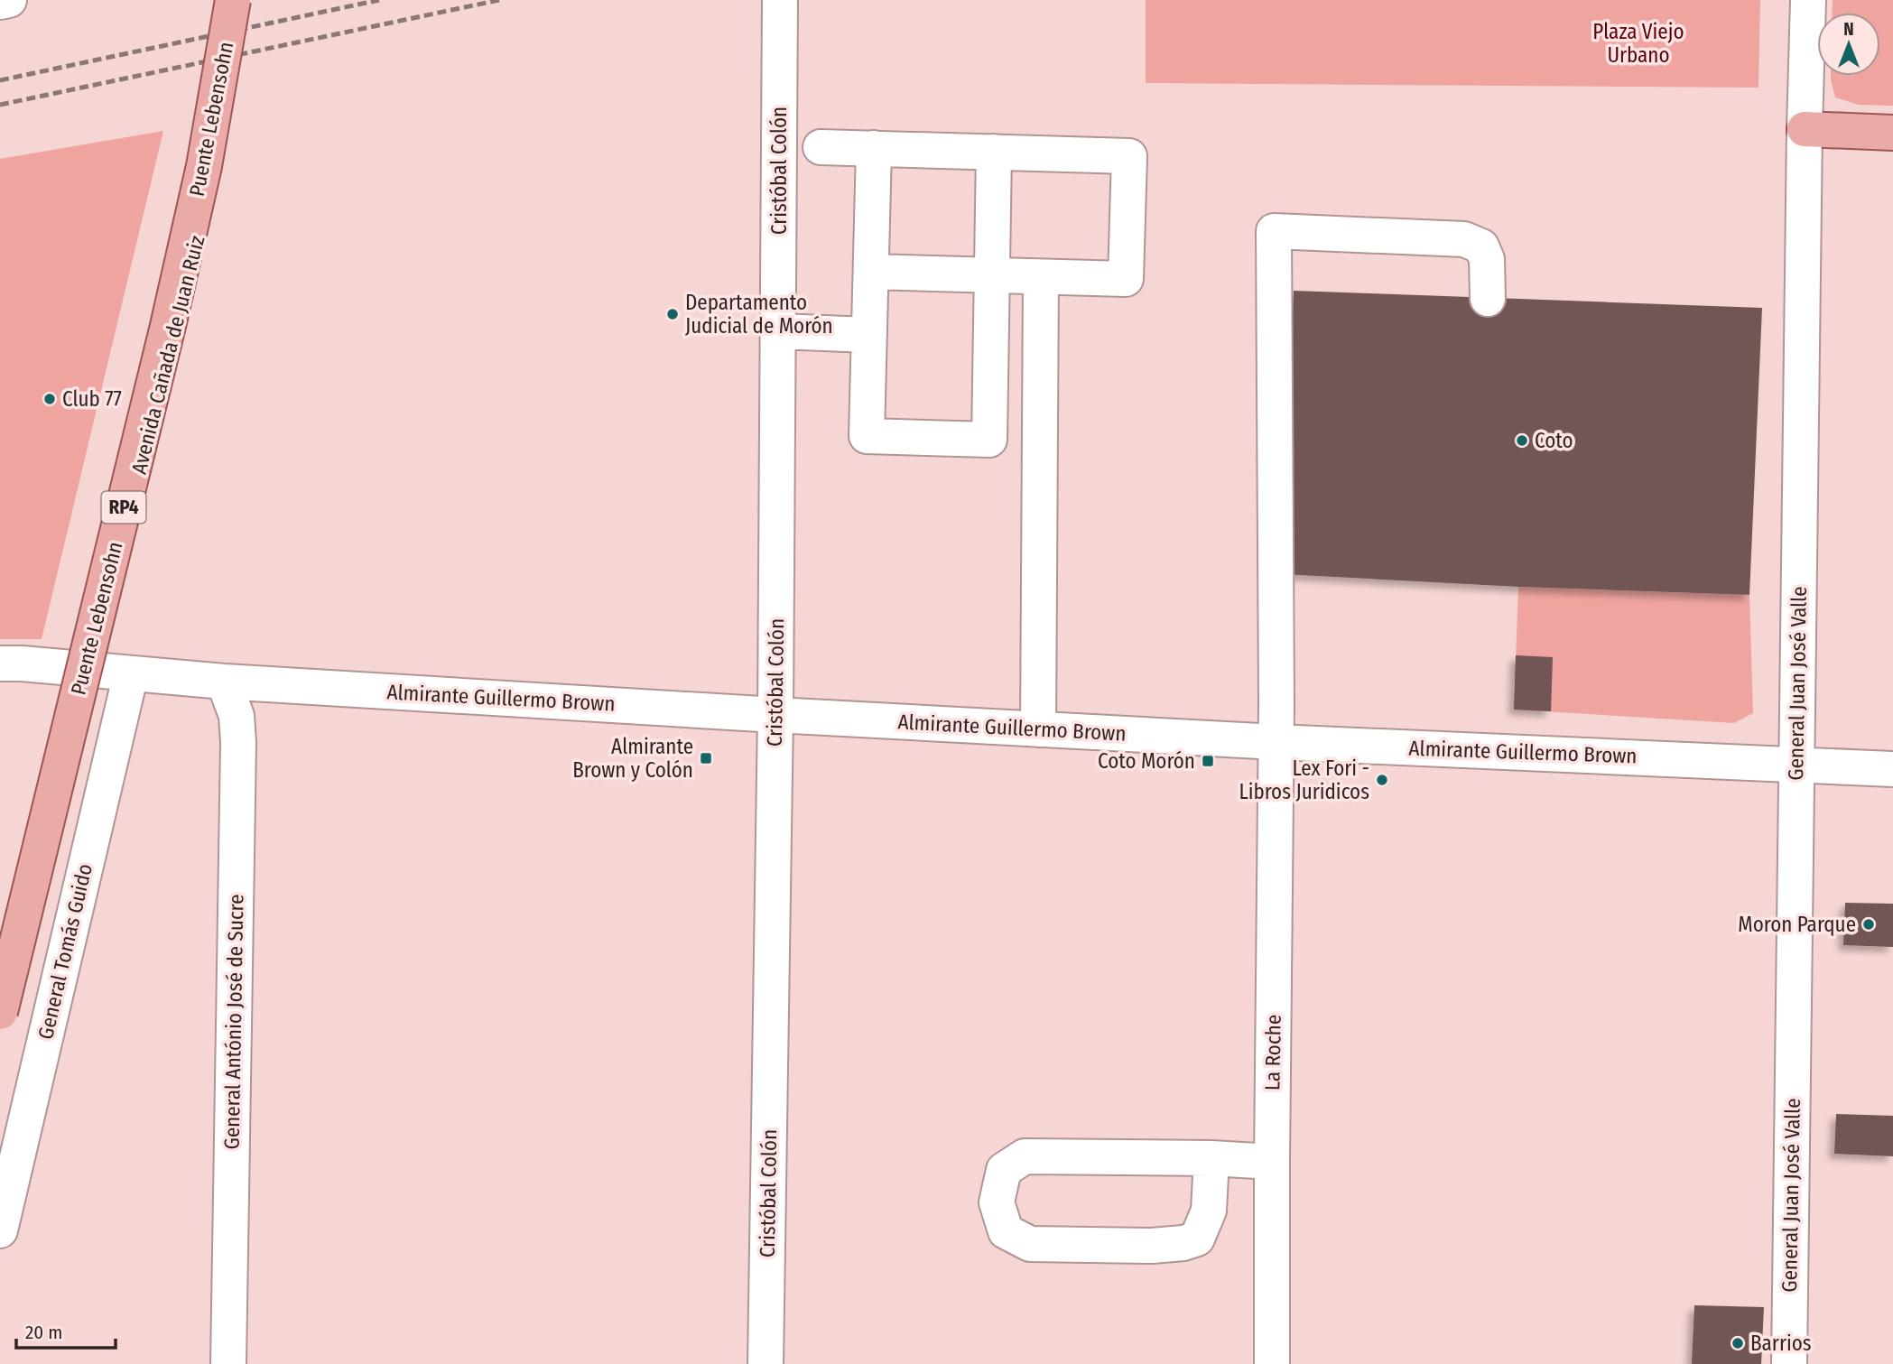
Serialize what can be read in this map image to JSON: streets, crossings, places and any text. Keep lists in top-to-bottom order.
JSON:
{
  "streets": {
    "main road": ["Puente Lebensohn", "Avenida Cañada de Juan Ruiz", "RP4"],
    "street": [
      "Cristóbal Colón",
      "General Juan José Valle",
      "Almirante Guillermo Brown",
      "General Tomás Guido",
      "General António José de Sucre",
      "La Roche"
    ]
  },
  "crossings": [
    ["Cristóbal Colón", "Almirante Guillermo Brown"],
    ["Avenida Cañada de Juan Ruiz", "Almirante Guillermo Brown"],
    ["General Juan José Valle", "Almirante Guillermo Brown"],
    ["Almirante Guillermo Brown", "General Tomás Guido"],
    ["Almirante Guillermo Brown", "General António José de Sucre"],
    ["Almirante Guillermo Brown", "La Roche"]
  ],
  "parks": ["Plaza Viejo Urbano"],
  "places": {
    "other": [
      "Departamento Judicial de Morón",
      "Club 77",
      "Coto",
      "Lex Fori - Libros Juridicos",
      "Moron Parque",
      "Barrios"
    ],
    "transit": ["Almirante Brown y Colón", "Coto Morón"]
  },
  "scale_bar": "20 m",
  "north": "top"
}
